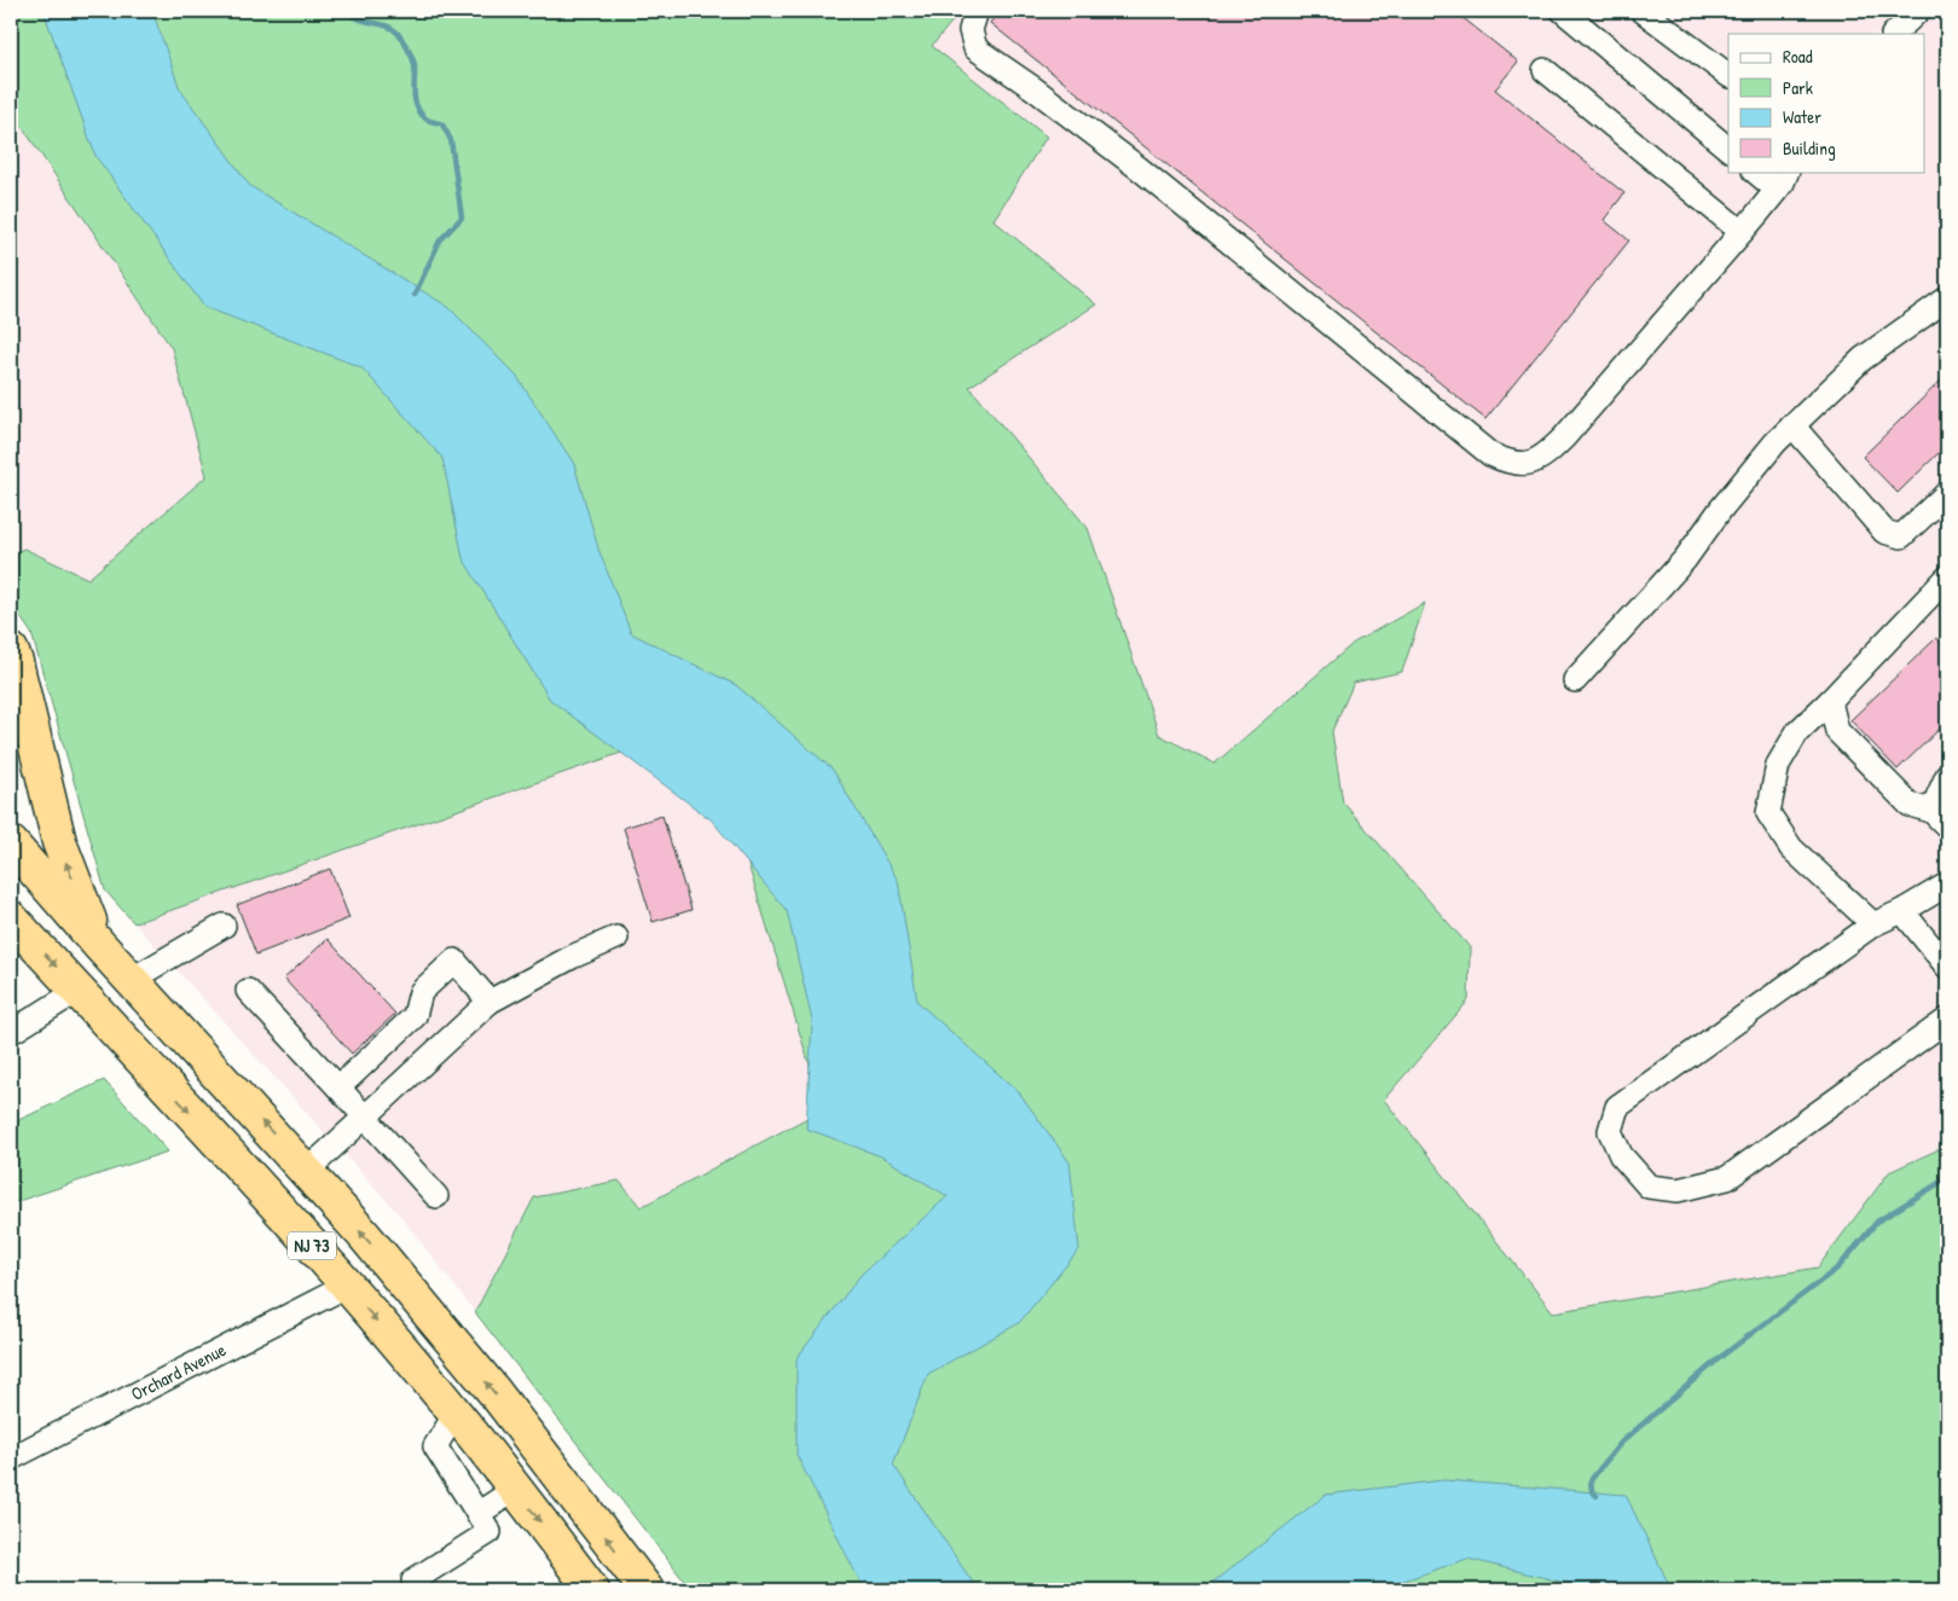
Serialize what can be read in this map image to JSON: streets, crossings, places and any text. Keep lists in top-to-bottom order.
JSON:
{
  "streets": {
    "highway": ["NJ 73"],
    "street": ["Orchard Avenue"]
  },
  "crossings": [
    ["NJ 73", "Orchard Avenue"]
  ],
  "legend": [
    "Road",
    "Park",
    "Water",
    "Building"
  ]
}
